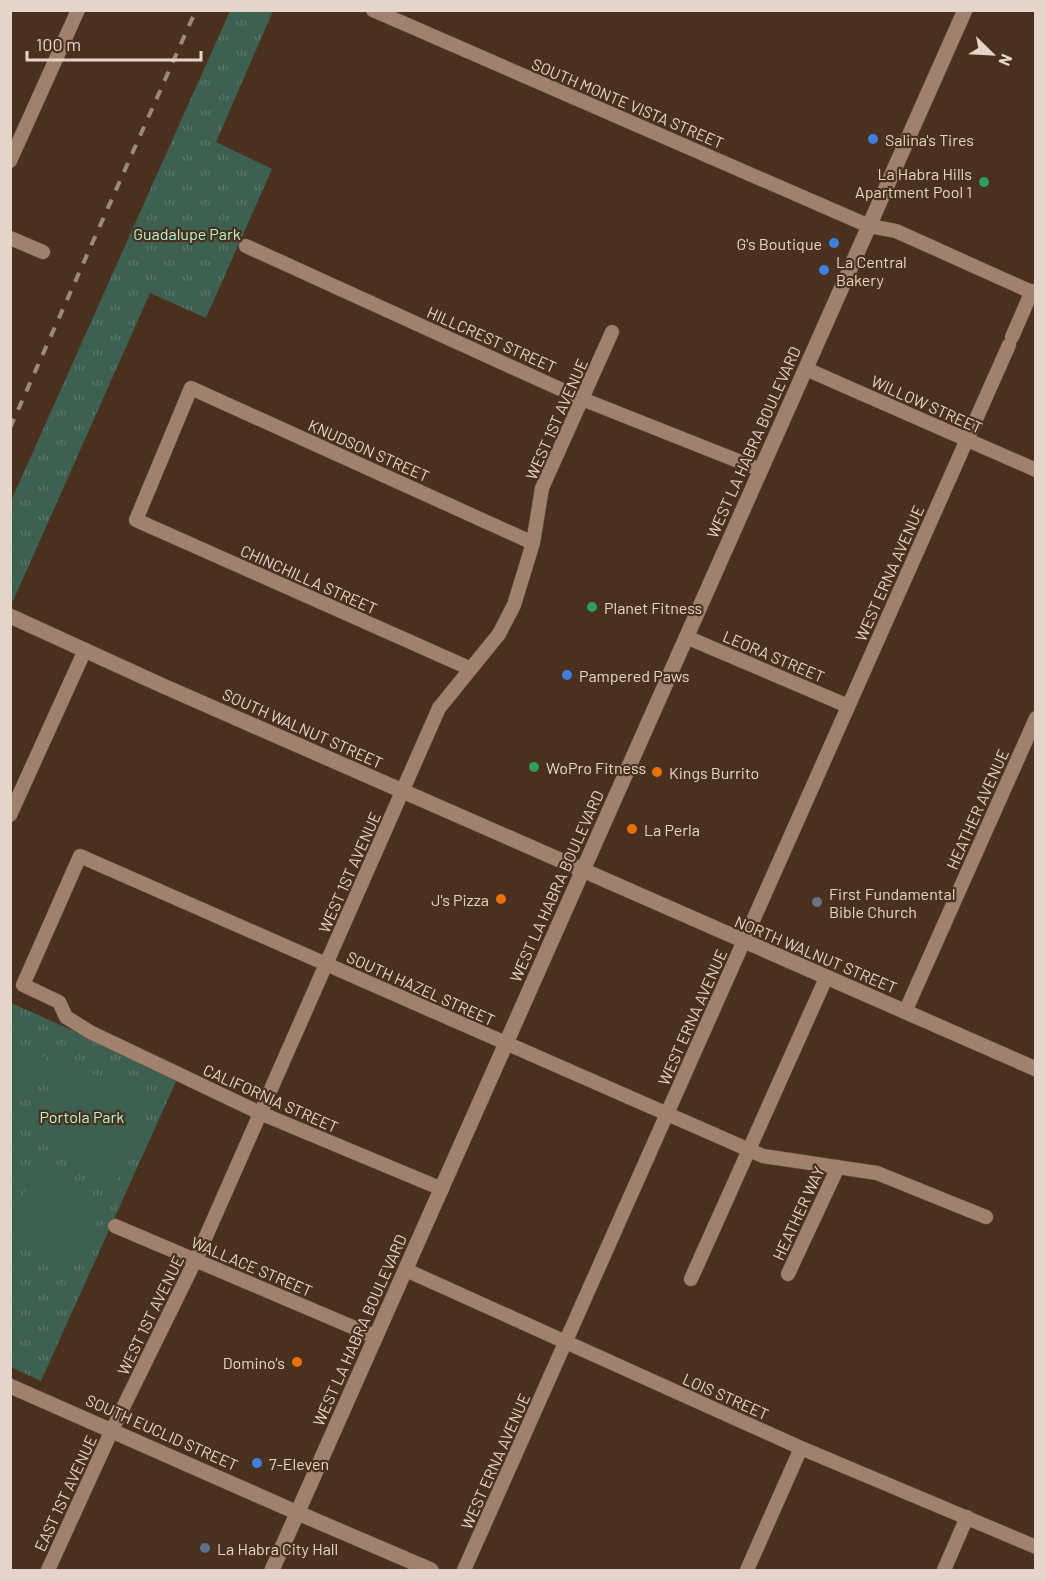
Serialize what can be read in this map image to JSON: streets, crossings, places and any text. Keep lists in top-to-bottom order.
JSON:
{
  "streets": {
    "main road": [
      "WEST LA HABRA BOULEVARD",
      "SOUTH WALNUT STREET",
      "NORTH WALNUT STREET",
      "SOUTH EUCLID STREET"
    ],
    "street": [
      "SOUTH MONTE VISTA STREET",
      "HILLCREST STREET",
      "WILLOW STREET",
      "WEST 1ST AVENUE",
      "KNUDSON STREET",
      "WEST ERNA AVENUE",
      "CHINCHILLA STREET",
      "LEORA STREET",
      "HEATHER AVENUE",
      "SOUTH HAZEL STREET",
      "CALIFORNIA STREET",
      "HEATHER WAY",
      "WALLACE STREET",
      "LOIS STREET",
      "EAST 1ST AVENUE"
    ]
  },
  "crossings": [
    ["SOUTH MONTE VISTA STREET", "WEST LA HABRA BOULEVARD"],
    ["SOUTH MONTE VISTA STREET", "WEST ERNA AVENUE"],
    ["HILLCREST STREET", "WEST 1ST AVENUE"],
    ["HILLCREST STREET", "WEST LA HABRA BOULEVARD"],
    ["WILLOW STREET", "WEST LA HABRA BOULEVARD"],
    ["WILLOW STREET", "WEST ERNA AVENUE"],
    ["WEST 1ST AVENUE", "KNUDSON STREET"],
    ["WEST 1ST AVENUE", "CHINCHILLA STREET"],
    ["WEST 1ST AVENUE", "SOUTH WALNUT STREET"],
    ["WEST 1ST AVENUE", "SOUTH HAZEL STREET"],
    ["WEST 1ST AVENUE", "CALIFORNIA STREET"],
    ["WEST 1ST AVENUE", "WALLACE STREET"],
    ["WEST 1ST AVENUE", "SOUTH EUCLID STREET"],
    ["WEST 1ST AVENUE", "EAST 1ST AVENUE"],
    ["WEST LA HABRA BOULEVARD", "LEORA STREET"],
    ["WEST LA HABRA BOULEVARD", "SOUTH WALNUT STREET"],
    ["WEST LA HABRA BOULEVARD", "NORTH WALNUT STREET"],
    ["WEST LA HABRA BOULEVARD", "SOUTH HAZEL STREET"],
    ["WEST LA HABRA BOULEVARD", "CALIFORNIA STREET"],
    ["WEST LA HABRA BOULEVARD", "WALLACE STREET"],
    ["WEST LA HABRA BOULEVARD", "LOIS STREET"],
    ["WEST LA HABRA BOULEVARD", "SOUTH EUCLID STREET"],
    ["KNUDSON STREET", "CHINCHILLA STREET"],
    ["WEST ERNA AVENUE", "LEORA STREET"],
    ["WEST ERNA AVENUE", "NORTH WALNUT STREET"],
    ["WEST ERNA AVENUE", "SOUTH HAZEL STREET"],
    ["WEST ERNA AVENUE", "LOIS STREET"],
    ["SOUTH WALNUT STREET", "NORTH WALNUT STREET"],
    ["HEATHER AVENUE", "NORTH WALNUT STREET"],
    ["SOUTH HAZEL STREET", "CALIFORNIA STREET"],
    ["SOUTH HAZEL STREET", "HEATHER WAY"],
    ["SOUTH EUCLID STREET", "EAST 1ST AVENUE"]
  ],
  "parks": ["Guadalupe Park", "Portola Park"],
  "places": [
    "Salina's Tires",
    "La Habra Hills Apartment Pool 1",
    "G's Boutique",
    "La Central Bakery",
    "Planet Fitness",
    "Pampered Paws",
    "WoPro Fitness",
    "Kings Burrito",
    "La Perla",
    "J's Pizza",
    "First Fundamental Bible Church",
    "Domino's",
    "7-Eleven",
    "La Habra City Hall"
  ],
  "scale_bar": "100 m",
  "north": "bottom right"
}
